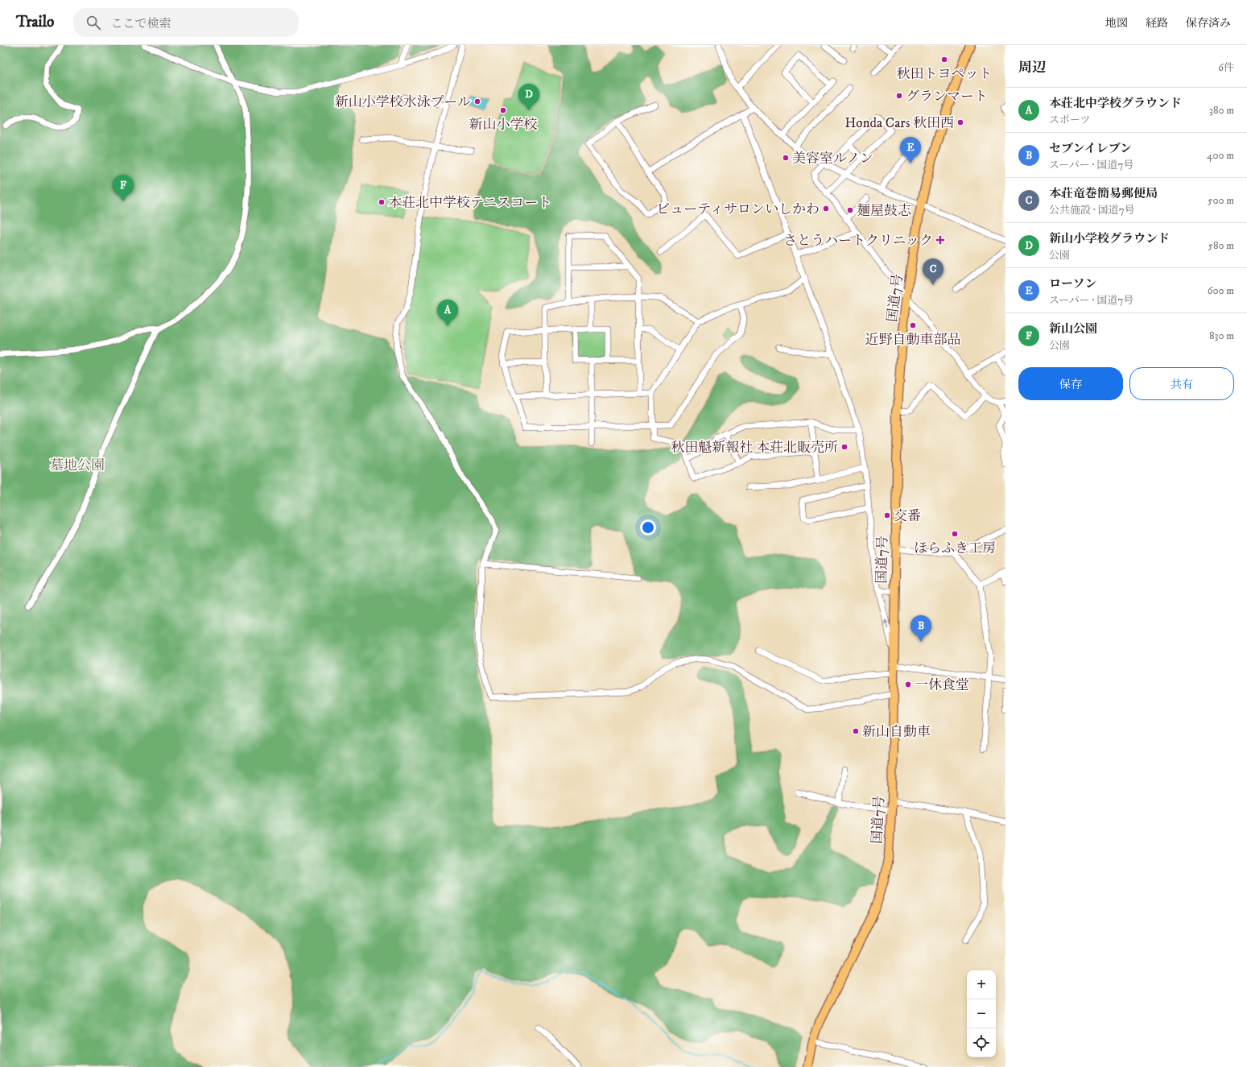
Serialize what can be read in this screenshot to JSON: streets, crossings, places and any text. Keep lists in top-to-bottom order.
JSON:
{
  "streets": {
    "highway": ["国道7号"]
  },
  "parks": ["墓地公園"],
  "places": {
    "other": [
      "秋田トヨペット",
      "グランマート",
      "新山小学校水泳プール",
      "新山小学校",
      "Honda Cars 秋田西",
      "美容室ルノン",
      "本荘北中学校テニスコート",
      "ビューティサロンいしかわ",
      "麺屋鼓志",
      "近野自動車部品",
      "秋田魁新報社 本荘北販売所",
      "交番",
      "ほらふき工房",
      "一休食堂",
      "新山自動車"
    ],
    "health": ["さとうハートクリニック"]
  },
  "page": {
    "header": "Trailo",
    "search": "ここで検索",
    "nav": ["地図", "経路", "保存済み"],
    "heading": ["周辺", "6件"],
    "pins": [
      "D",
      "E",
      "F",
      "C",
      "A",
      "B"
    ],
    "list": [
      {
        "mark": "A",
        "name": "本荘北中学校グラウンド",
        "note": "スポーツ",
        "value": "380 m"
      },
      {
        "mark": "B",
        "name": "セブンイレブン",
        "note": "スーパー · 国道7号",
        "value": "400 m"
      },
      {
        "mark": "C",
        "name": "本荘竜巻簡易郵便局",
        "note": "公共施設 · 国道7号",
        "value": "500 m"
      },
      {
        "mark": "D",
        "name": "新山小学校グラウンド",
        "note": "公園",
        "value": "580 m"
      },
      {
        "mark": "E",
        "name": "ローソン",
        "note": "スーパー · 国道7号",
        "value": "600 m"
      },
      {
        "mark": "F",
        "name": "新山公園",
        "note": "公園",
        "value": "830 m"
      }
    ],
    "buttons": ["保存", "共有"],
    "map_buttons": ["+", "−"]
  }
}
